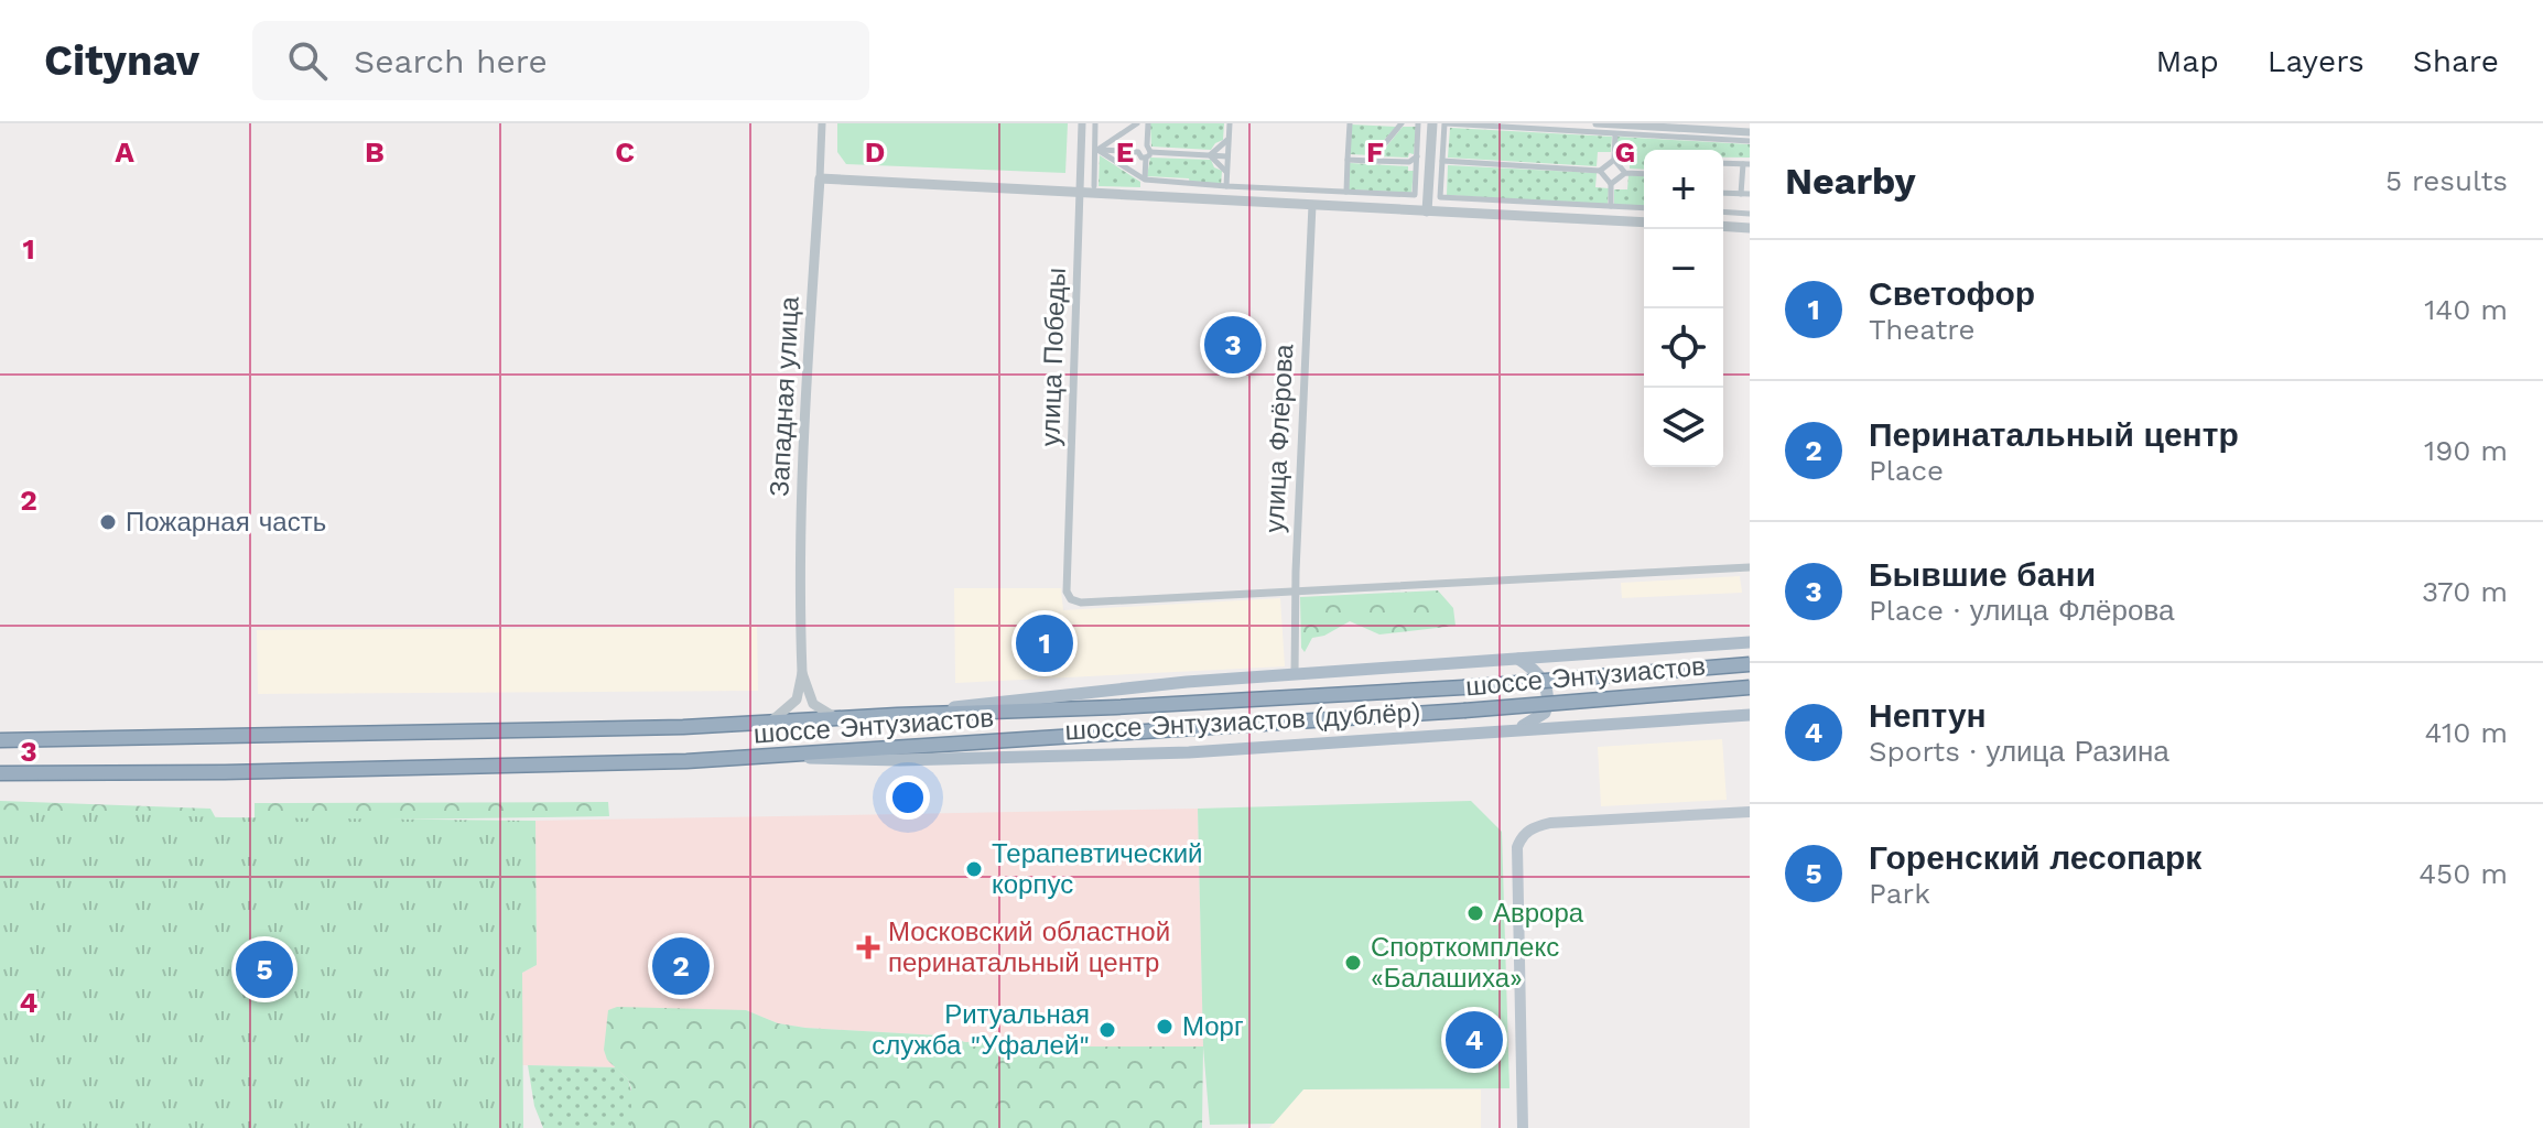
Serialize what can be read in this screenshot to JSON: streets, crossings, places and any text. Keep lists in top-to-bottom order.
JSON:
{
  "streets": {
    "highway": ["шоссе Энтузиастов"],
    "main road": ["шоссе Энтузиастов (дублёр)"],
    "street": ["улица Победы", "Западная улица", "улица Флёрова"]
  },
  "crossings": [
    ["улица Победы", "улица Флёрова"],
    ["Западная улица", "шоссе Энтузиастов"],
    ["улица Флёрова", "шоссе Энтузиастов (дублёр)"],
    ["шоссе Энтузиастов", "шоссе Энтузиастов (дублёр)"]
  ],
  "places": {
    "other": [
      "Пожарная часть",
      "Терапевтический корпус",
      "Аврора",
      "Спорткомплекс «Балашиха»",
      "Морг",
      "Ритуальная служба \"Уфалей\""
    ],
    "health": ["Московский областной перинатальный центр"]
  },
  "page": {
    "header": "Citynav",
    "search": "Search here",
    "nav": ["Map", "Layers", "Share"],
    "heading": ["Nearby", "5 results"],
    "map_buttons": ["+", "−"],
    "list": [
      {
        "mark": "1",
        "name": "Светофор",
        "note": "Theatre",
        "value": "140 m"
      },
      {
        "mark": "2",
        "name": "Перинатальный центр",
        "note": "Place",
        "value": "190 m"
      },
      {
        "mark": "3",
        "name": "Бывшие бани",
        "note": "Place · улица Флёрова",
        "value": "370 m"
      },
      {
        "mark": "4",
        "name": "Нептун",
        "note": "Sports · улица Разина",
        "value": "410 m"
      },
      {
        "mark": "5",
        "name": "Горенский лесопарк",
        "note": "Park",
        "value": "450 m"
      }
    ],
    "pins": [
      "3",
      "1",
      "2",
      "5",
      "4"
    ]
  },
  "grid": {
    "columns": [
      "A",
      "B",
      "C",
      "D",
      "E",
      "F",
      "G"
    ],
    "rows": [
      "1",
      "2",
      "3",
      "4"
    ]
  }
}
